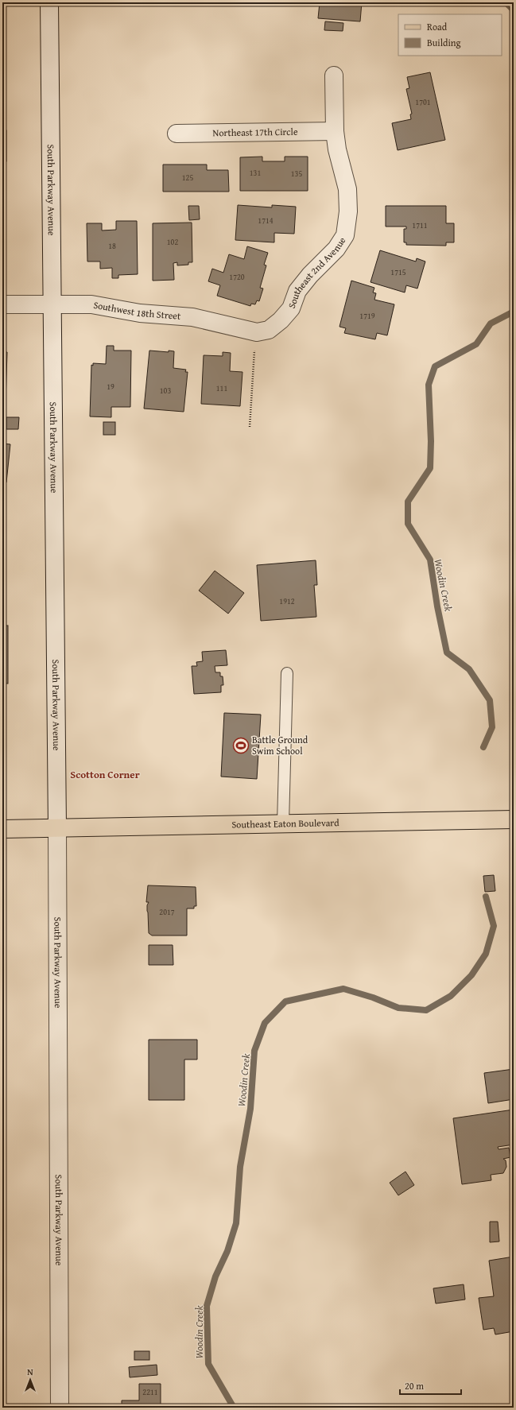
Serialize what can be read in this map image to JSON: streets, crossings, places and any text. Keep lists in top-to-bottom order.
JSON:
{
  "streets": {
    "main road": ["Southeast Eaton Boulevard"],
    "street": [
      "Northeast 17th Circle",
      "South Parkway Avenue",
      "Southeast 2nd Avenue",
      "Southwest 18th Street"
    ]
  },
  "crossings": [
    ["Northeast 17th Circle", "Southeast 2nd Avenue"],
    ["South Parkway Avenue", "Southwest 18th Street"],
    ["South Parkway Avenue", "Southeast Eaton Boulevard"],
    ["Southeast 2nd Avenue", "Southwest 18th Street"]
  ],
  "districts": ["Scotton Corner"],
  "water": ["Woodin Creek"],
  "places": {
    "sports": ["Battle Ground Swim School"]
  },
  "house_numbers": [
    "1701",
    "131",
    "135",
    "125",
    "1714",
    "1711",
    "102",
    "18",
    "1715",
    "1720",
    "1719",
    "19",
    "111",
    "103",
    "1912",
    "2017",
    "2211"
  ],
  "legend": ["Road", "Building"],
  "scale_bar": "20 m",
  "north": "top"
}
